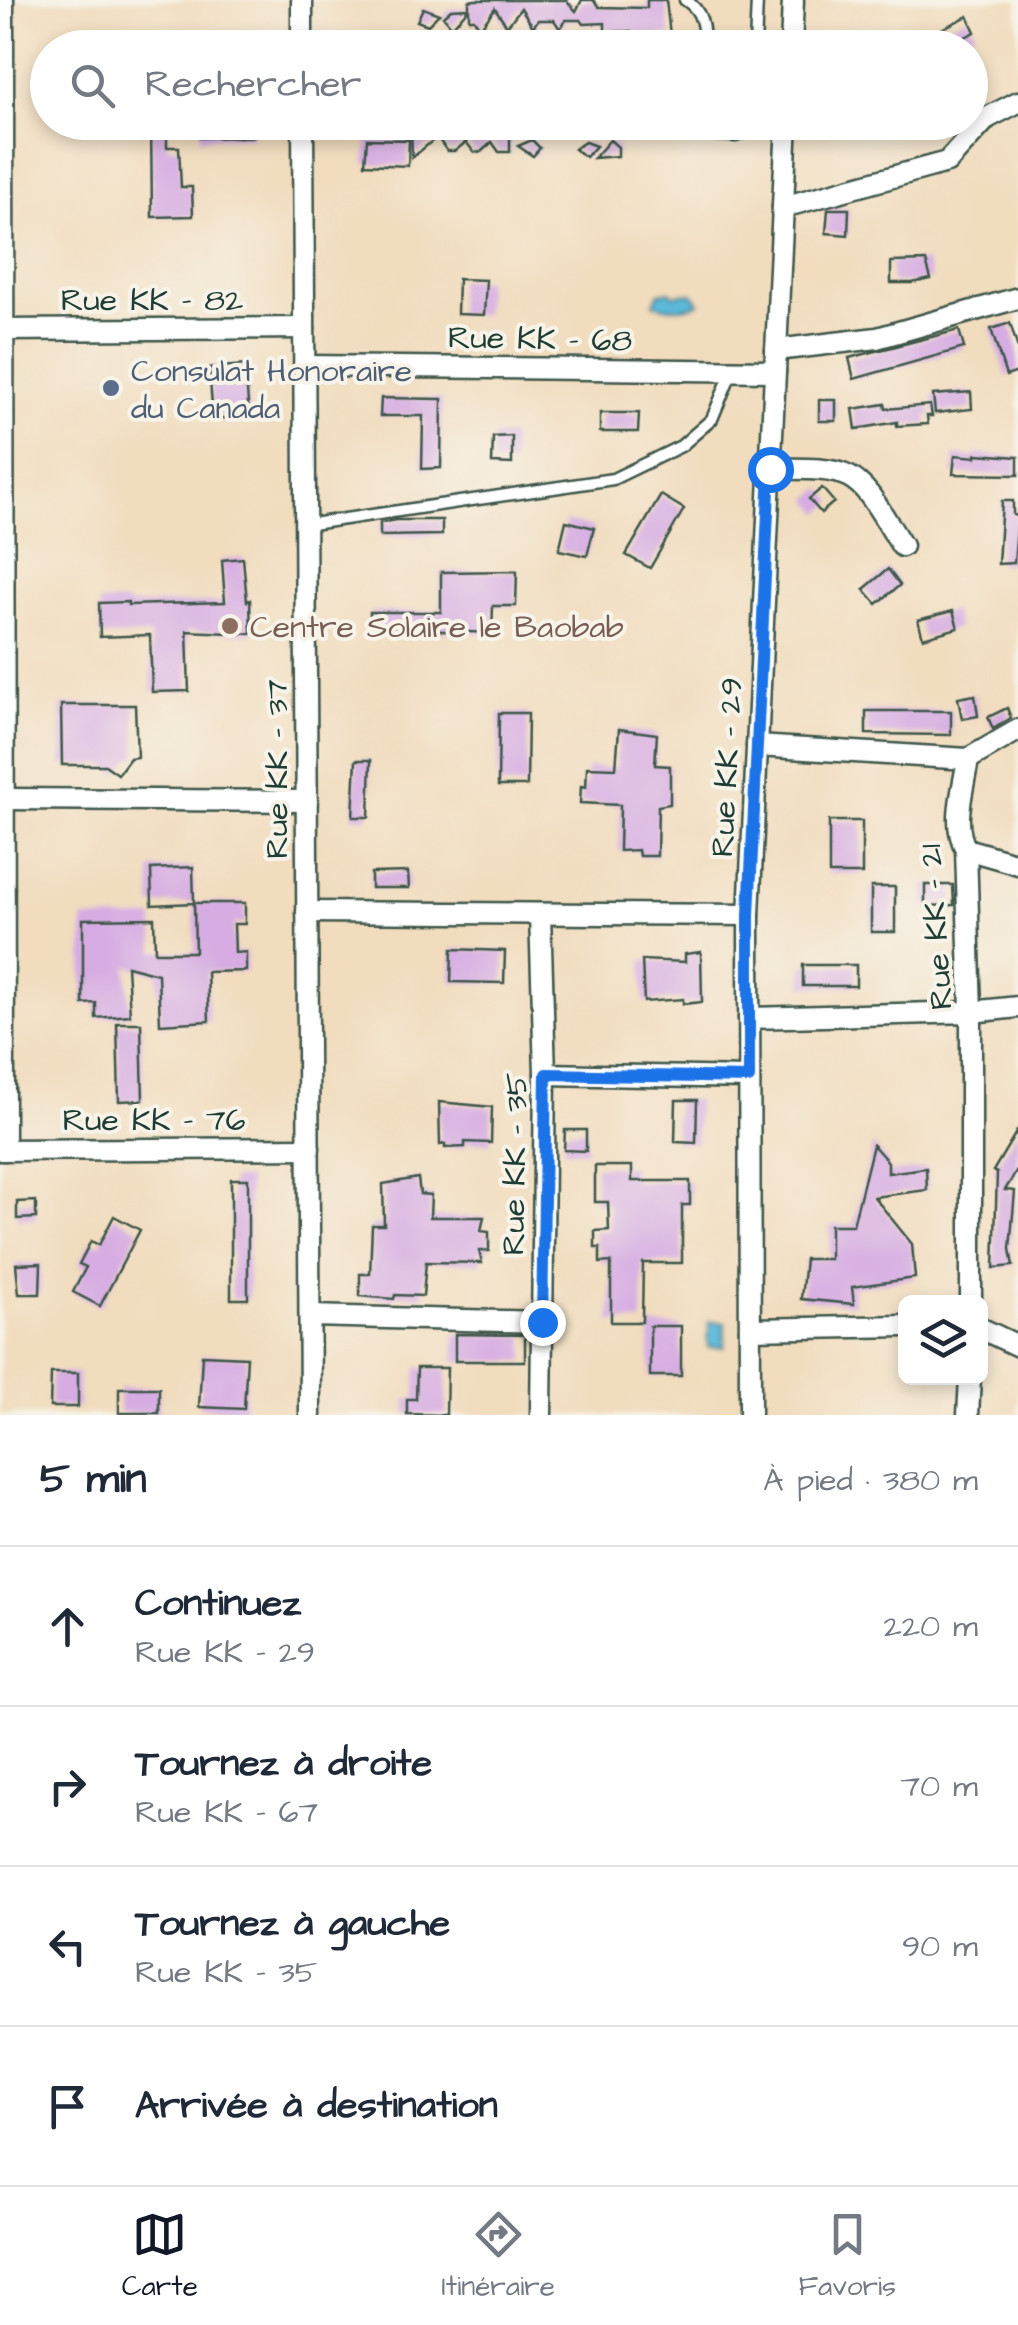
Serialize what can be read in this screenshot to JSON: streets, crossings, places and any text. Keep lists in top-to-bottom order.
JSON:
{
  "streets": {
    "street": [
      "Rue KK - 82",
      "Rue KK - 68",
      "Rue KK - 29",
      "Rue KK - 37",
      "Rue KK - 21",
      "Rue KK - 76",
      "Rue KK - 35"
    ]
  },
  "crossings": [
    ["Rue KK - 82", "Rue KK - 37"],
    ["Rue KK - 68", "Rue KK - 29"],
    ["Rue KK - 68", "Rue KK - 37"],
    ["Rue KK - 37", "Rue KK - 76"]
  ],
  "places": ["Consulat Honoraire du Canada", "Centre Solaire le Baobab"],
  "page": {
    "search": "Rechercher",
    "heading": ["5 min", "À pied · 380 m"],
    "list": [
      ["Continuez", "Rue KK - 29", "220 m"],
      ["Tournez à droite", "Rue KK - 67", "70 m"],
      ["Tournez à gauche", "Rue KK - 35", "90 m"],
      "Arrivée à destination"
    ],
    "nav": ["Carte", "Itinéraire", "Favoris"]
  }
}
